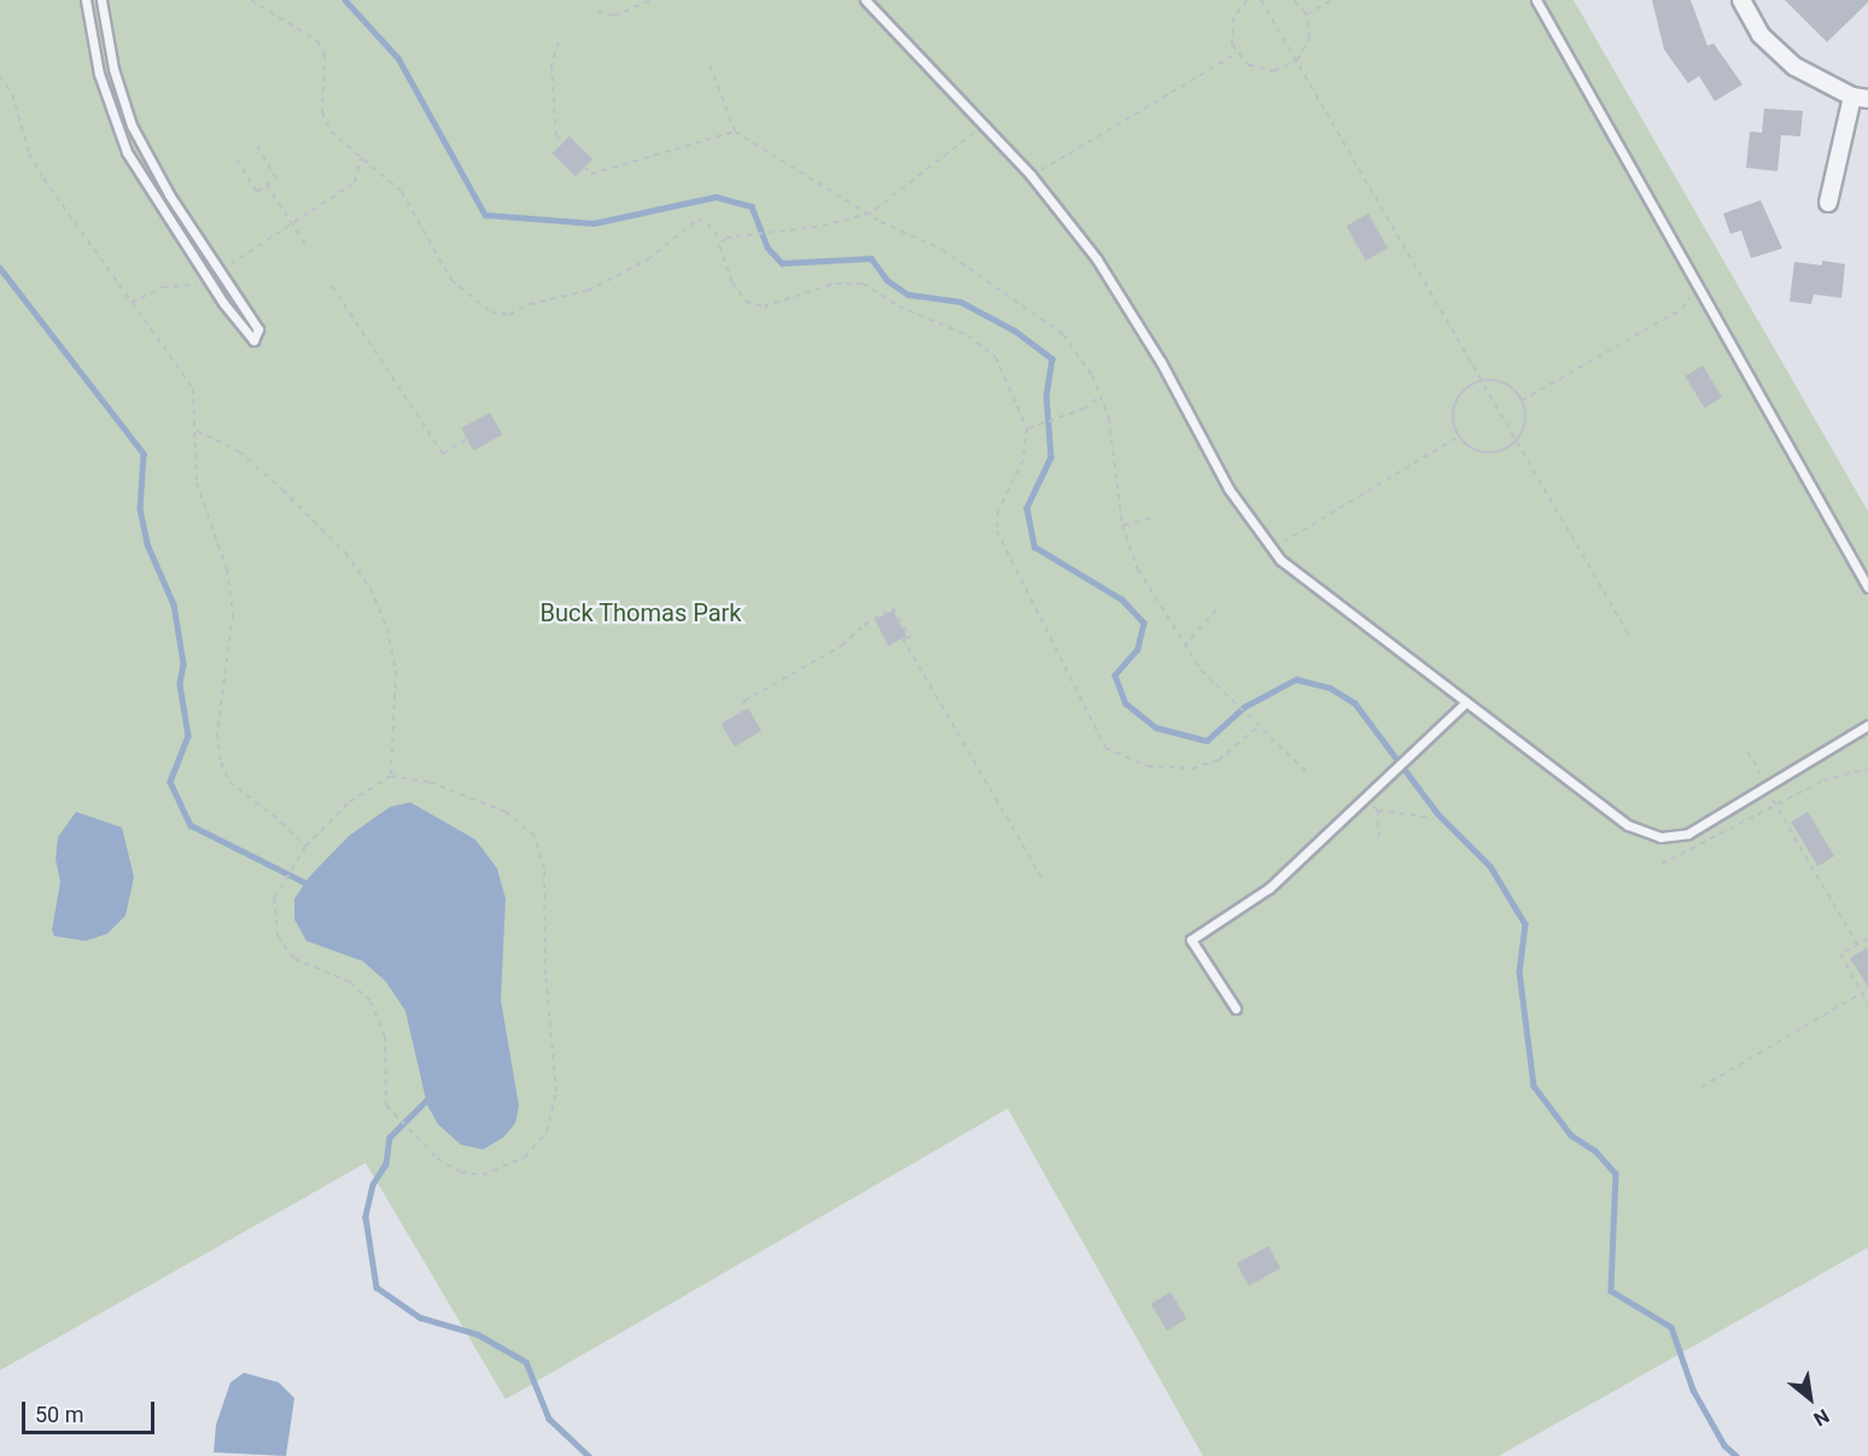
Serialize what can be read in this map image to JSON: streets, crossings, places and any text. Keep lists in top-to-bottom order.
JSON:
{
  "parks": ["Buck Thomas Park"],
  "scale_bar": "50 m",
  "north": "bottom right"
}
